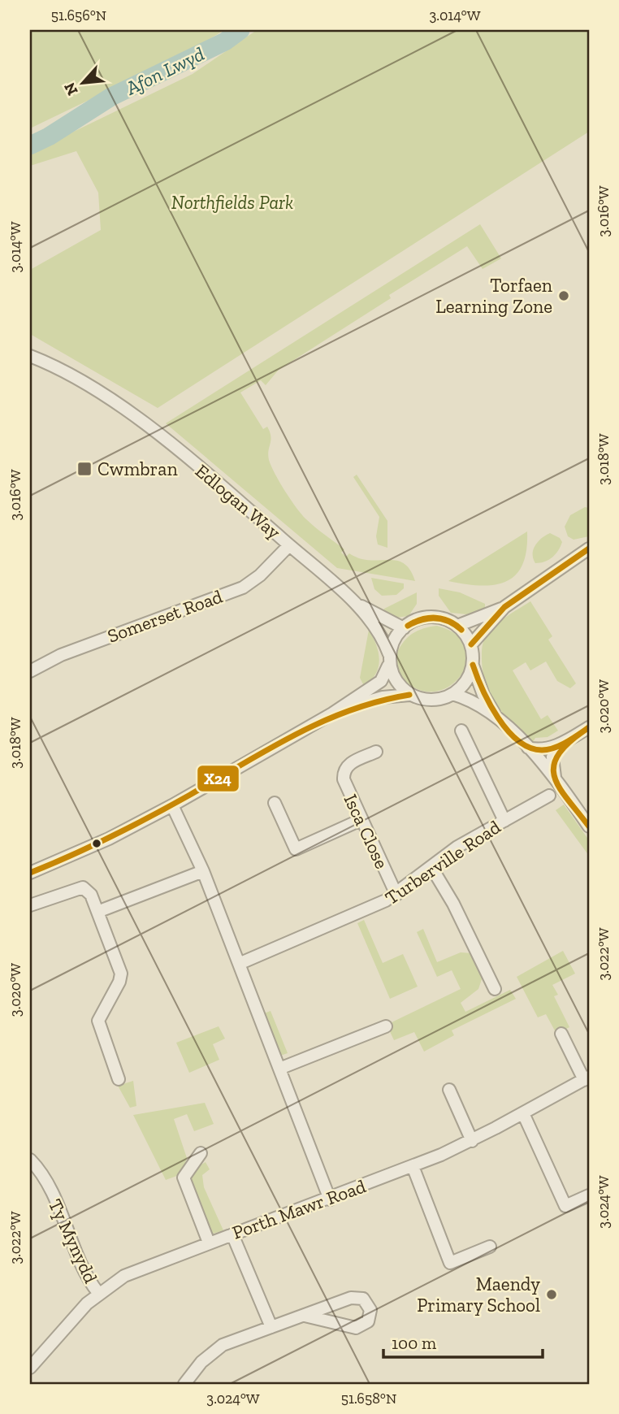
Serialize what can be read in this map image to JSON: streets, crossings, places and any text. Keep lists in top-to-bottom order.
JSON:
{
  "streets": {
    "street": [
      "Edlogan Way",
      "Somerset Road",
      "Isca Close",
      "Turberville Road",
      "Porth Mawr Road",
      "Ty Mynydd"
    ]
  },
  "crossings": [
    ["Edlogan Way", "Somerset Road"],
    ["Isca Close", "Turberville Road"],
    ["Porth Mawr Road", "Ty Mynydd"]
  ],
  "water": ["Afon Lwyd"],
  "parks": ["Northfields Park"],
  "places": {
    "other": ["Torfaen Learning Zone", "Maendy Primary School"],
    "transit": ["Cwmbran"]
  },
  "lines": ["transit line X24"],
  "scale_bar": "100 m",
  "north": "bottom left",
  "coordinates": [
    "51.656°N",
    "3.014°W",
    "3.016°W",
    "3.018°W",
    "3.020°W",
    "3.022°W",
    "3.024°W",
    "51.658°N"
  ]
}
